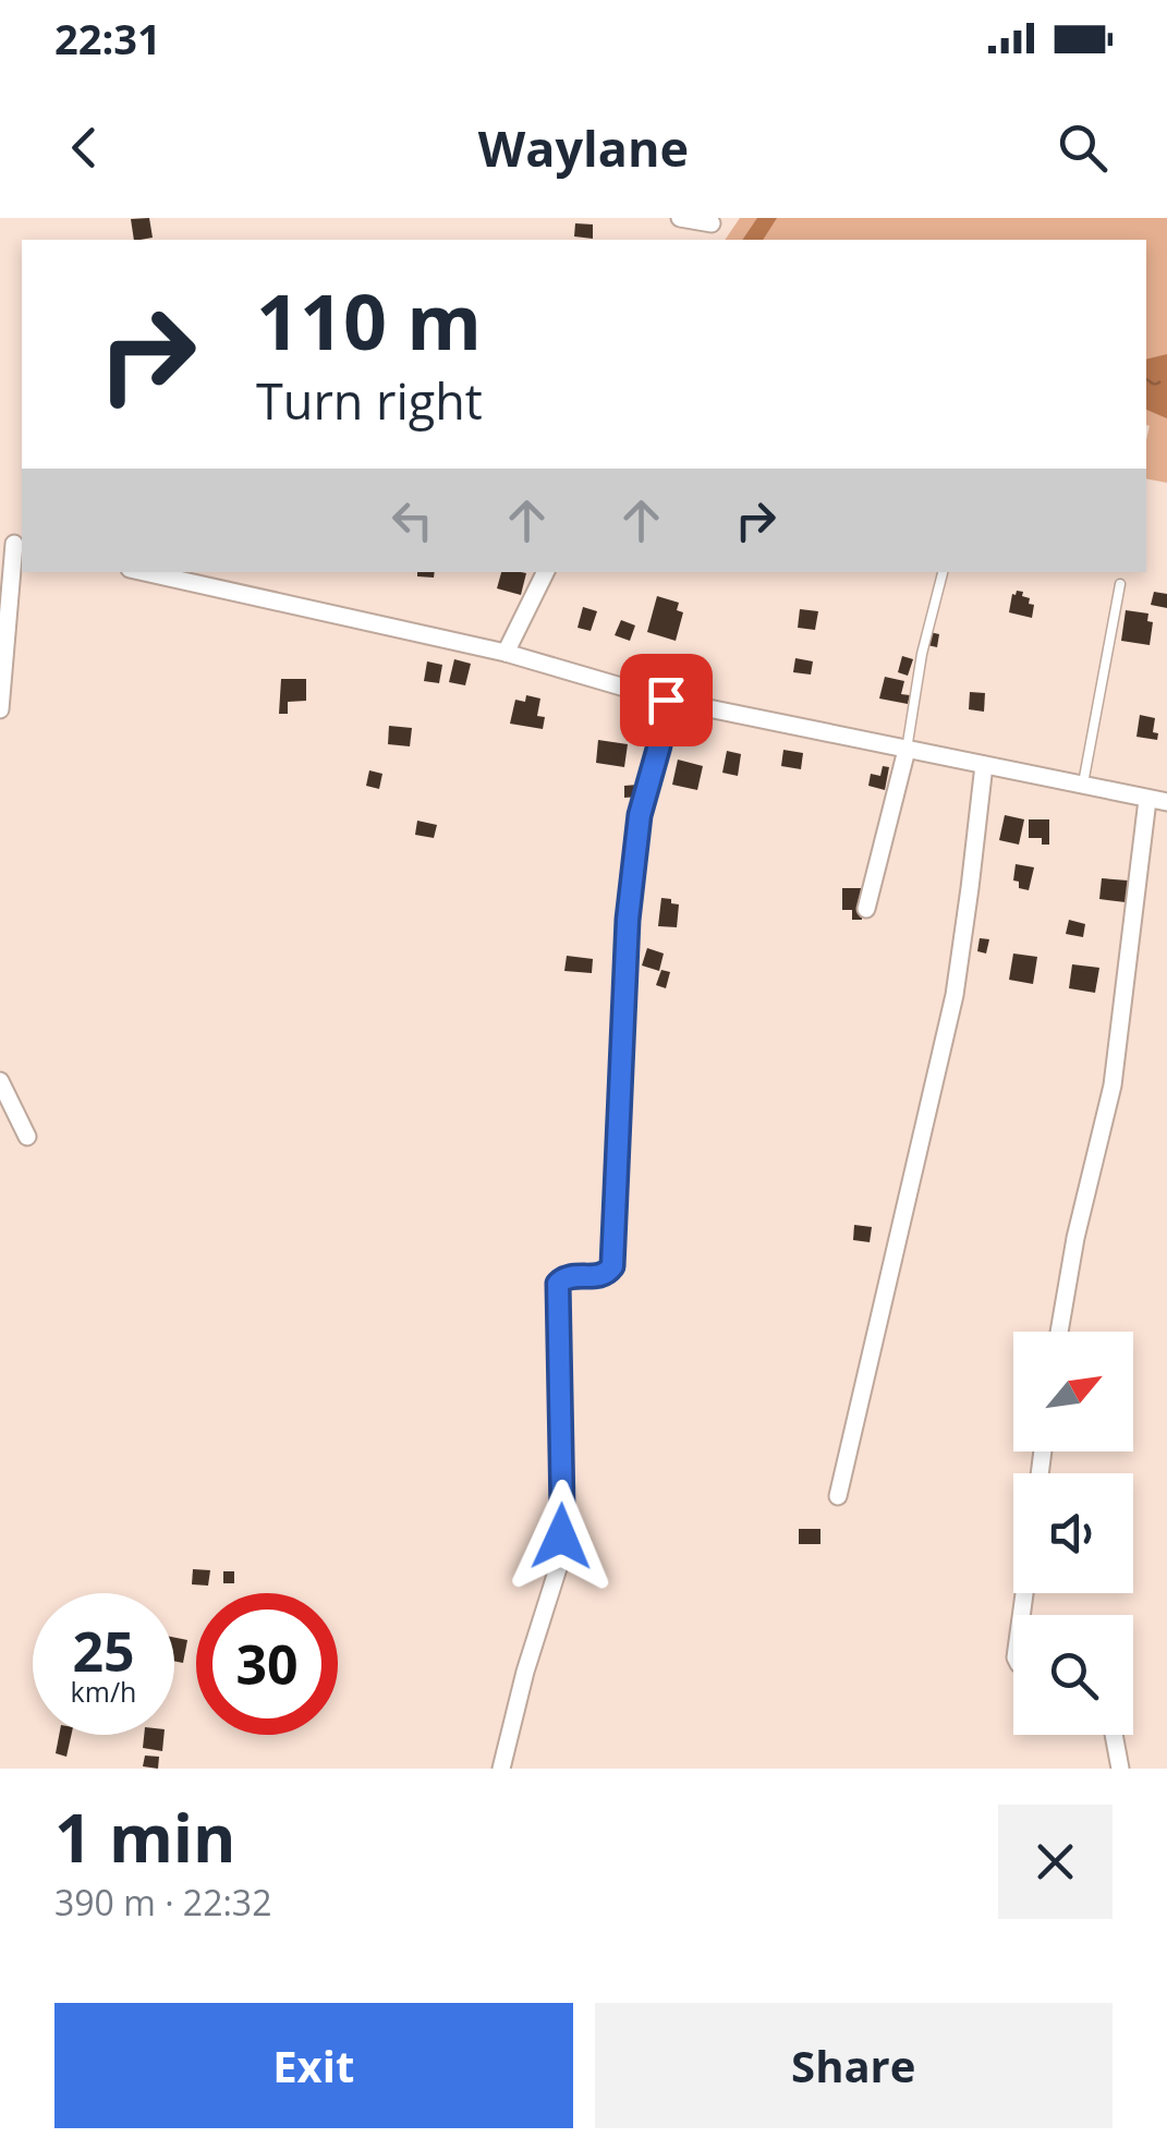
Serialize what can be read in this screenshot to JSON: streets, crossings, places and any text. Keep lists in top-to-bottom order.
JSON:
{
  "north": "top right",
  "page": {
    "status": "22:31",
    "header": "Waylane",
    "turn": ["110 m", "Turn right"],
    "speed": "25 km/h",
    "limit": "30",
    "heading": ["1 min", "390 m · 22:32"],
    "buttons": ["Exit", "Share"]
  }
}
